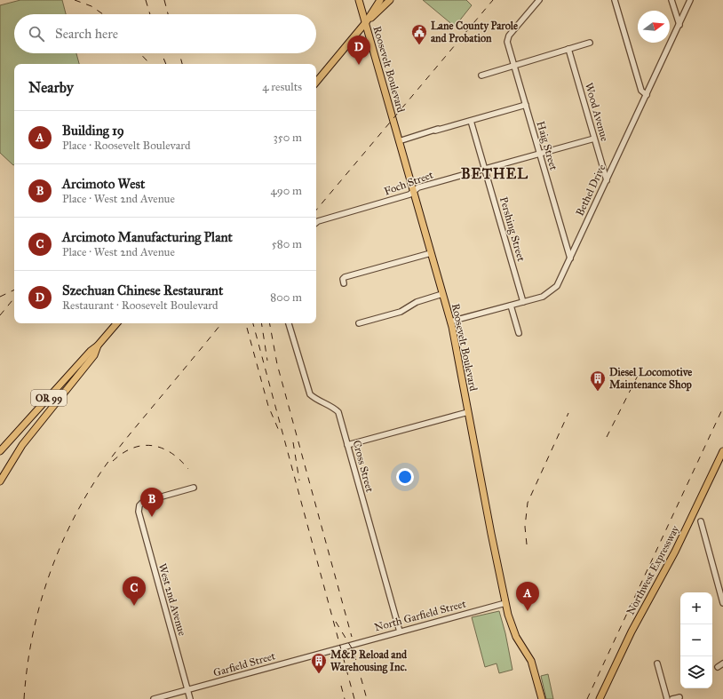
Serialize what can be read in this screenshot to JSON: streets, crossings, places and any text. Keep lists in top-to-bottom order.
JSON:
{
  "streets": {
    "main road": ["Roosevelt Boulevard", "OR 99", "Northwest Expressway"],
    "street": [
      "Wood Avenue",
      "Haig Street",
      "Foch Street",
      "Bethel Drive",
      "Pershing Street",
      "Cross Street",
      "West 2nd Avenue",
      "North Garfield Street",
      "Garfield Street"
    ]
  },
  "crossings": [
    ["Roosevelt Boulevard", "Foch Street"],
    ["Roosevelt Boulevard", "Bethel Drive"],
    ["Roosevelt Boulevard", "North Garfield Street"],
    ["Wood Avenue", "Foch Street"],
    ["Wood Avenue", "Bethel Drive"],
    ["Haig Street", "Foch Street"],
    ["Haig Street", "Bethel Drive"],
    ["Foch Street", "Pershing Street"],
    ["Bethel Drive", "Pershing Street"],
    ["Cross Street", "North Garfield Street"],
    ["West 2nd Avenue", "Garfield Street"],
    ["North Garfield Street", "Garfield Street"]
  ],
  "districts": ["BETHEL"],
  "places": {
    "public building": ["Lane County Parole and Probation"],
    "building": ["Diesel Locomotive Maintenance Shop", "M&P Reload and Warehousing Inc."]
  },
  "north": "right",
  "page": {
    "search": "Search here",
    "pins": [
      "D",
      "B",
      "C",
      "A"
    ],
    "heading": ["Nearby", "4 results"],
    "list": [
      {
        "mark": "A",
        "name": "Building 19",
        "note": "Place · Roosevelt Boulevard",
        "value": "350 m"
      },
      {
        "mark": "B",
        "name": "Arcimoto West",
        "note": "Place · West 2nd Avenue",
        "value": "490 m"
      },
      {
        "mark": "C",
        "name": "Arcimoto Manufacturing Plant",
        "note": "Place · West 2nd Avenue",
        "value": "580 m"
      },
      {
        "mark": "D",
        "name": "Szechuan Chinese Restaurant",
        "note": "Restaurant · Roosevelt Boulevard",
        "value": "800 m"
      }
    ],
    "map_buttons": ["+", "−"]
  }
}
